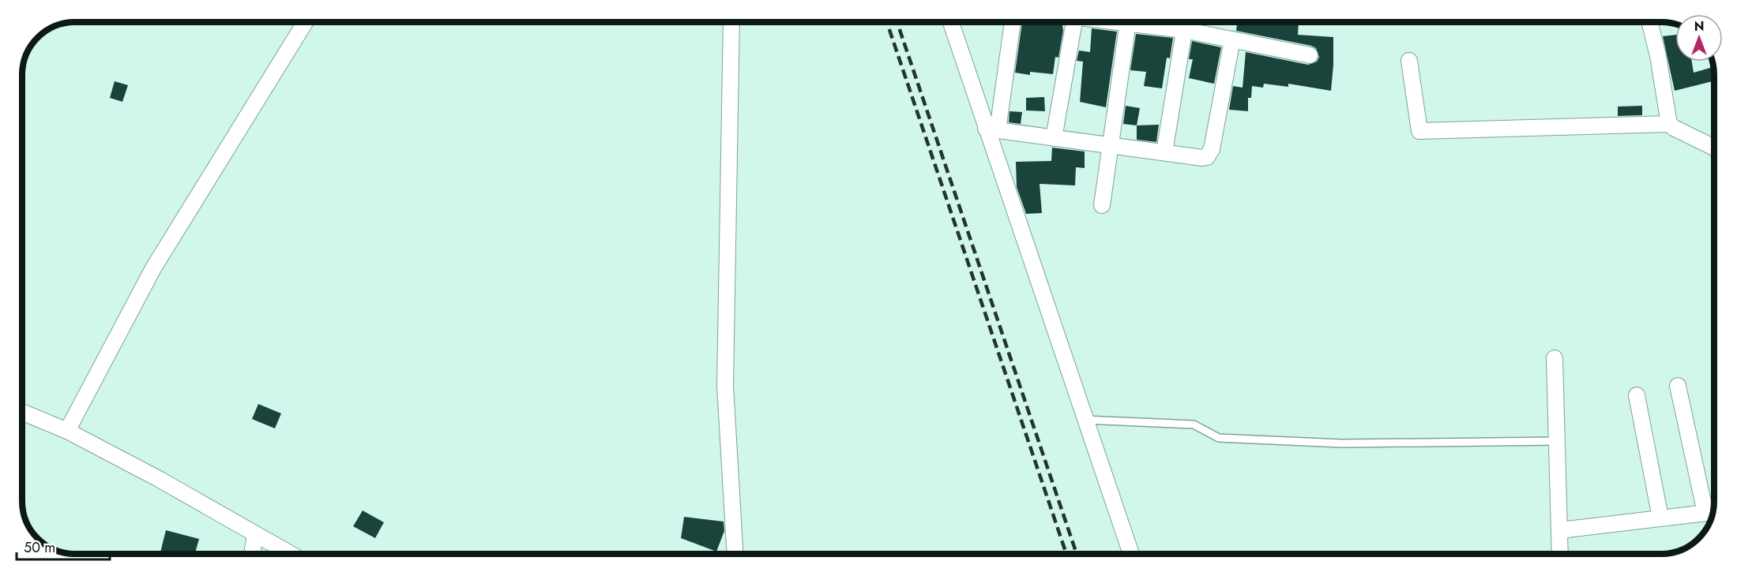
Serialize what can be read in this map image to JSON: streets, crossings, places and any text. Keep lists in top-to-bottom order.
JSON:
{
  "scale_bar": "50 m",
  "north": "top"
}
